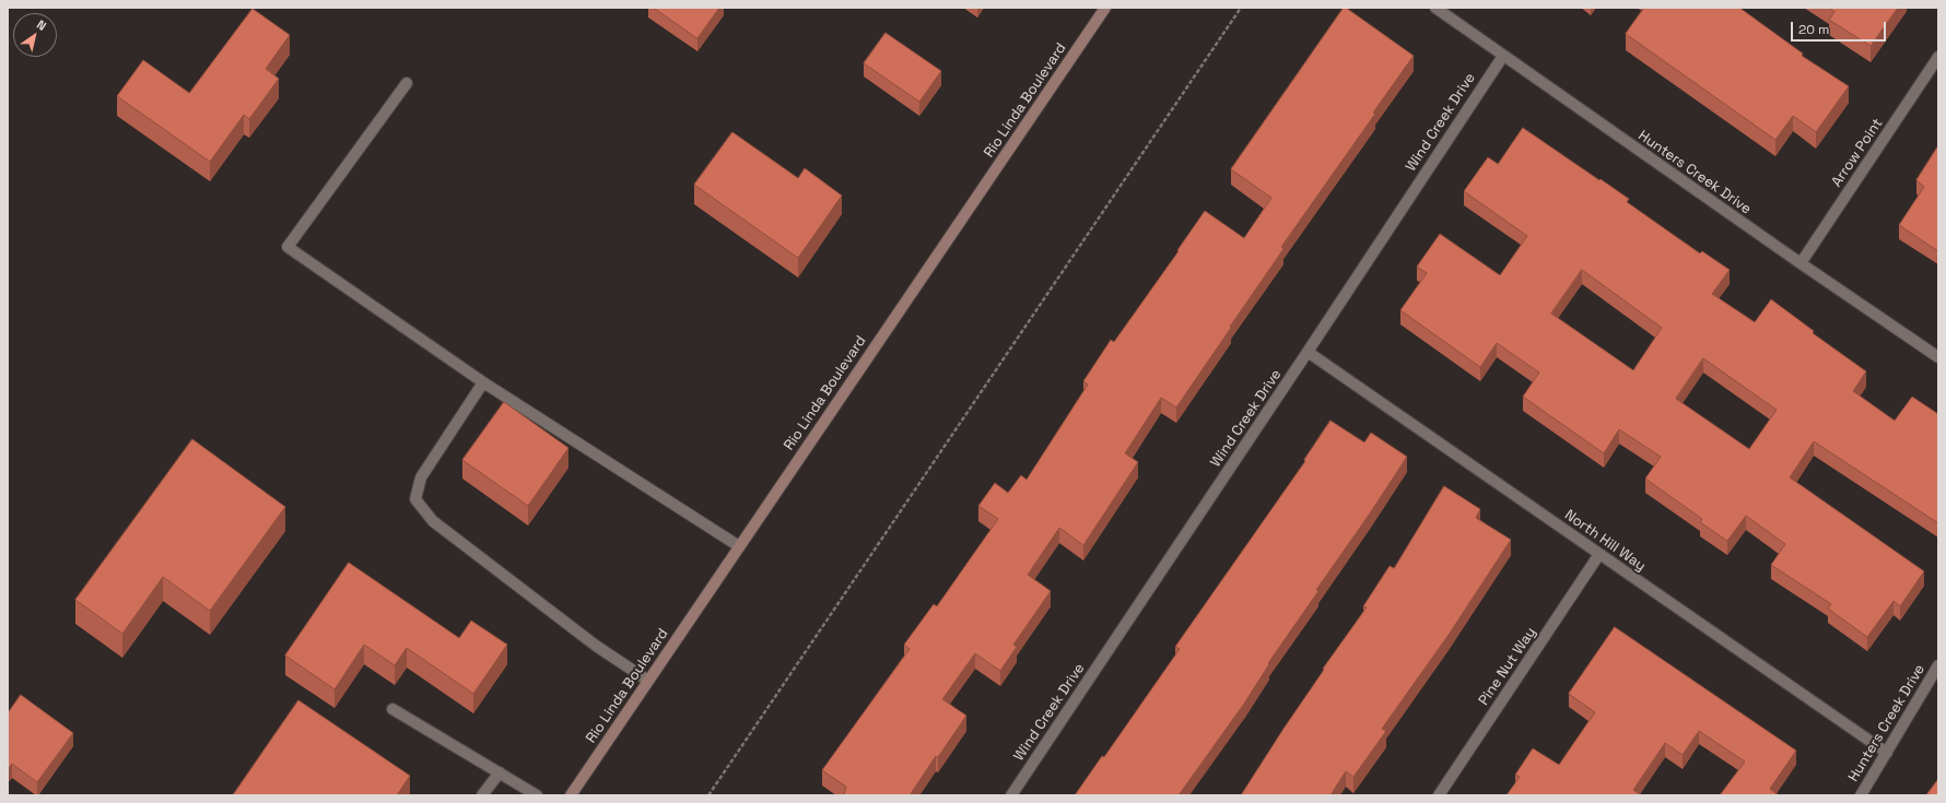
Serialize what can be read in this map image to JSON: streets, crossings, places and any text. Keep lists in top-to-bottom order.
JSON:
{
  "streets": {
    "main road": ["Rio Linda Boulevard"],
    "street": [
      "Wind Creek Drive",
      "Arrow Point",
      "Hunters Creek Drive",
      "North Hill Way",
      "Pine Nut Way"
    ]
  },
  "crossings": [
    ["Wind Creek Drive", "Hunters Creek Drive"],
    ["Wind Creek Drive", "North Hill Way"],
    ["Arrow Point", "Hunters Creek Drive"],
    ["Hunters Creek Drive", "North Hill Way"],
    ["North Hill Way", "Pine Nut Way"]
  ],
  "scale_bar": "20 m",
  "north": "top right"
}
